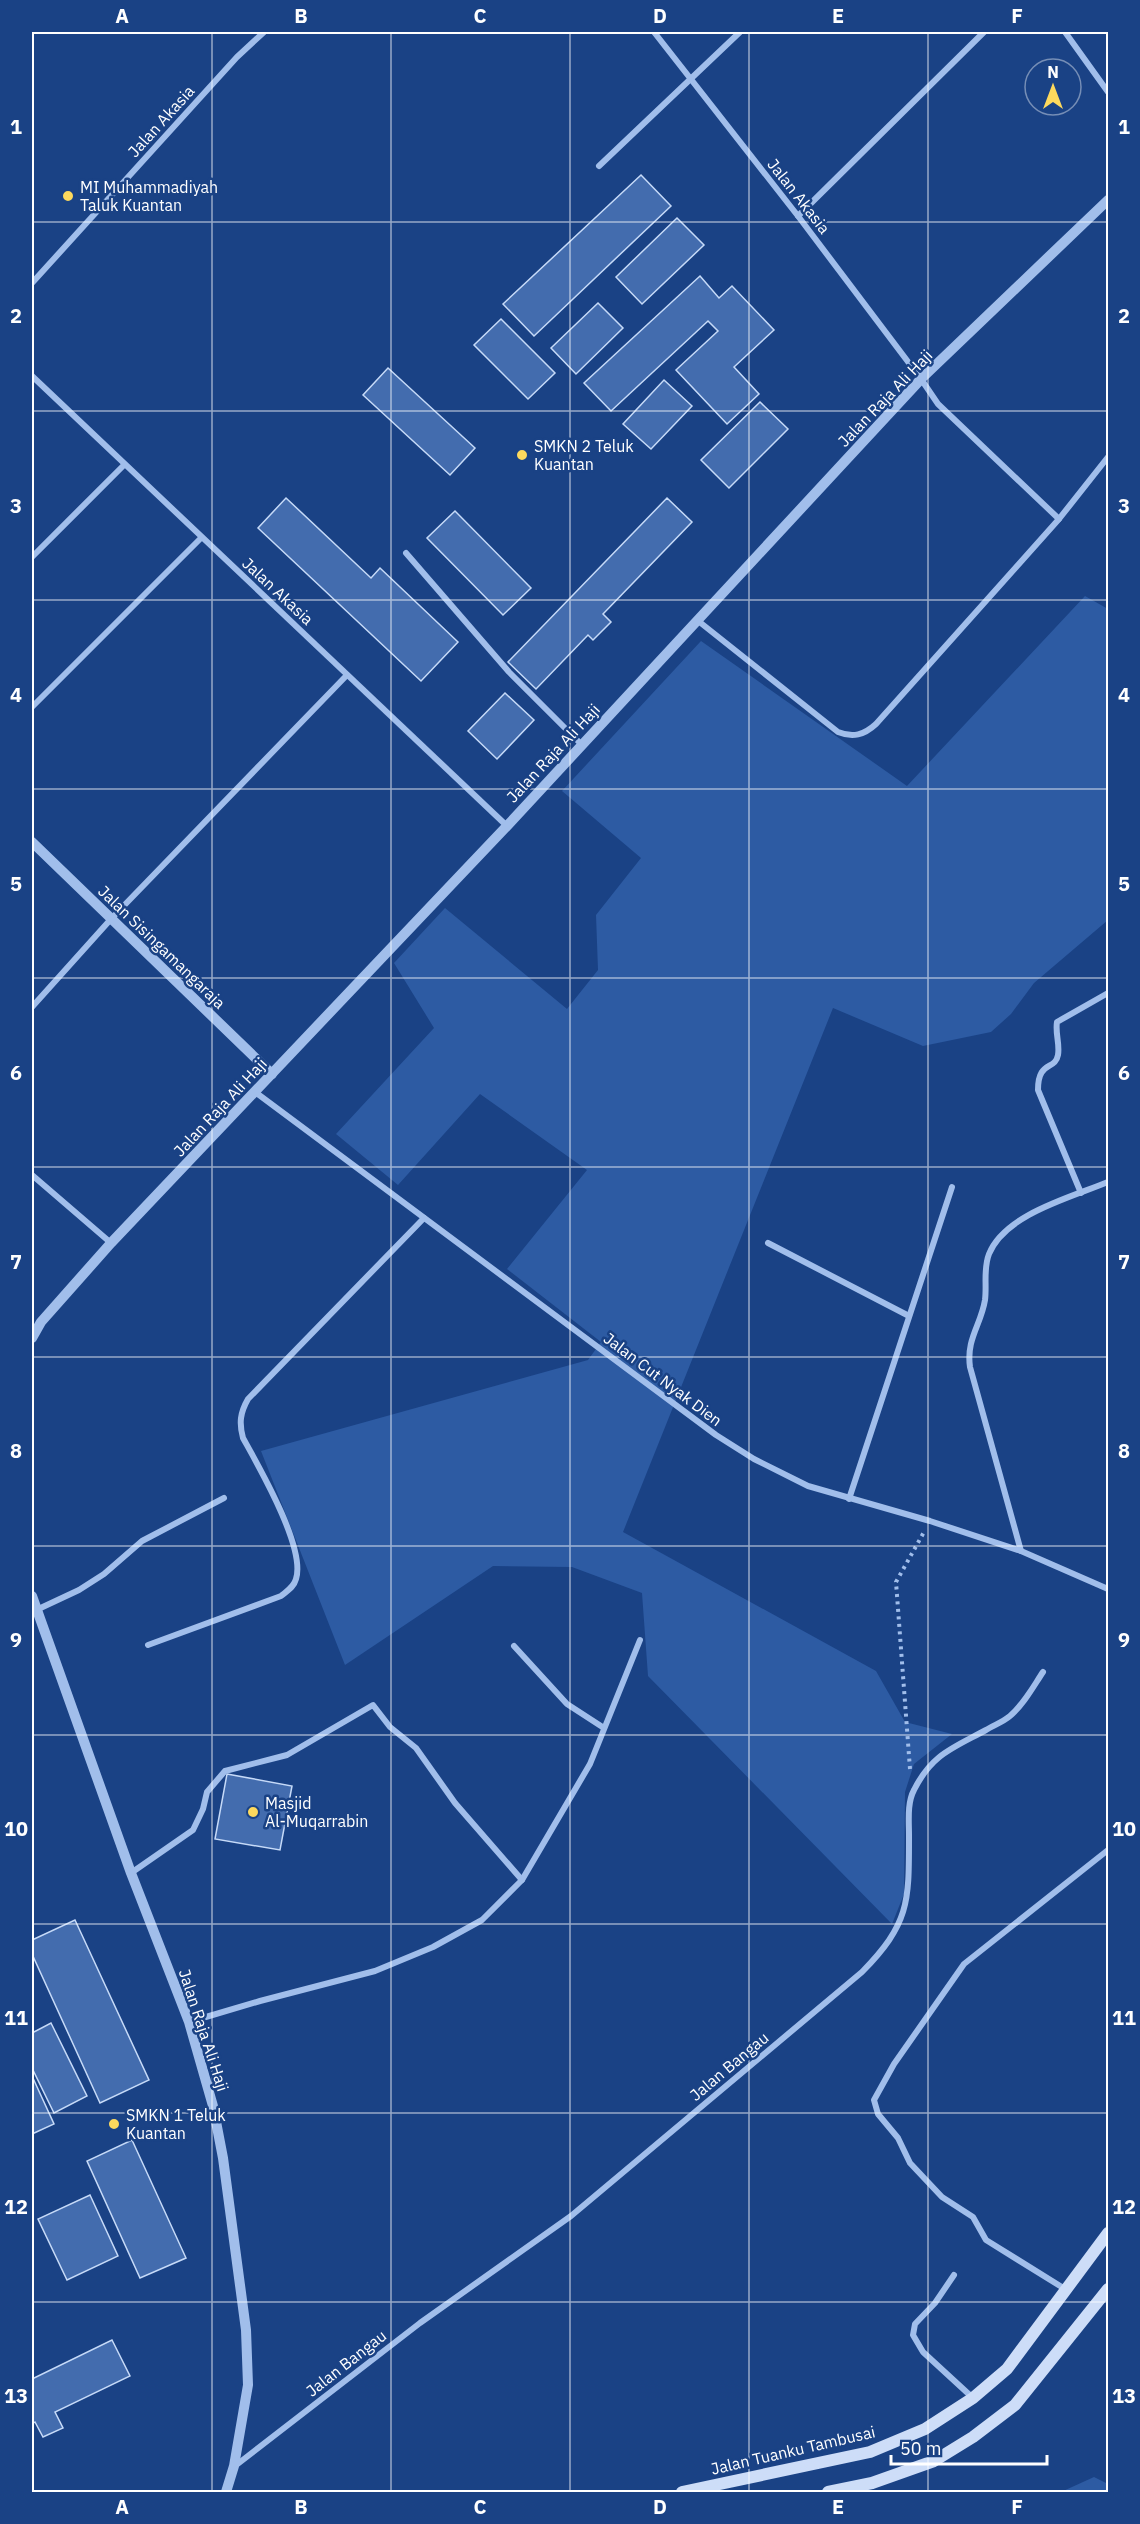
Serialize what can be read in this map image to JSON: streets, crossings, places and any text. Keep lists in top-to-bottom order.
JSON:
{
  "streets": {
    "main road": ["Jalan Tuanku Tambusai"],
    "street": [
      "Jalan Akasia",
      "Jalan Raja Ali Haji",
      "Jalan Sisingamangaraja",
      "Jalan Cut Nyak Dien",
      "Jalan Bangau"
    ]
  },
  "crossings": [
    ["Jalan Akasia", "Jalan Raja Ali Haji"],
    ["Jalan Raja Ali Haji", "Jalan Sisingamangaraja"],
    ["Jalan Raja Ali Haji", "Jalan Cut Nyak Dien"],
    ["Jalan Raja Ali Haji", "Jalan Bangau"]
  ],
  "places": [
    "MI Muhammadiyah Taluk Kuantan",
    "SMKN 2 Teluk Kuantan",
    "Masjid Al-Muqarrabin",
    "SMKN 1 Teluk Kuantan"
  ],
  "scale_bar": "50 m",
  "north": "top",
  "grid": {
    "columns": [
      "A",
      "B",
      "C",
      "D",
      "E",
      "F"
    ],
    "rows": [
      "1",
      "2",
      "3",
      "4",
      "5",
      "6",
      "7",
      "8",
      "9",
      "10",
      "11",
      "12",
      "13"
    ]
  }
}
